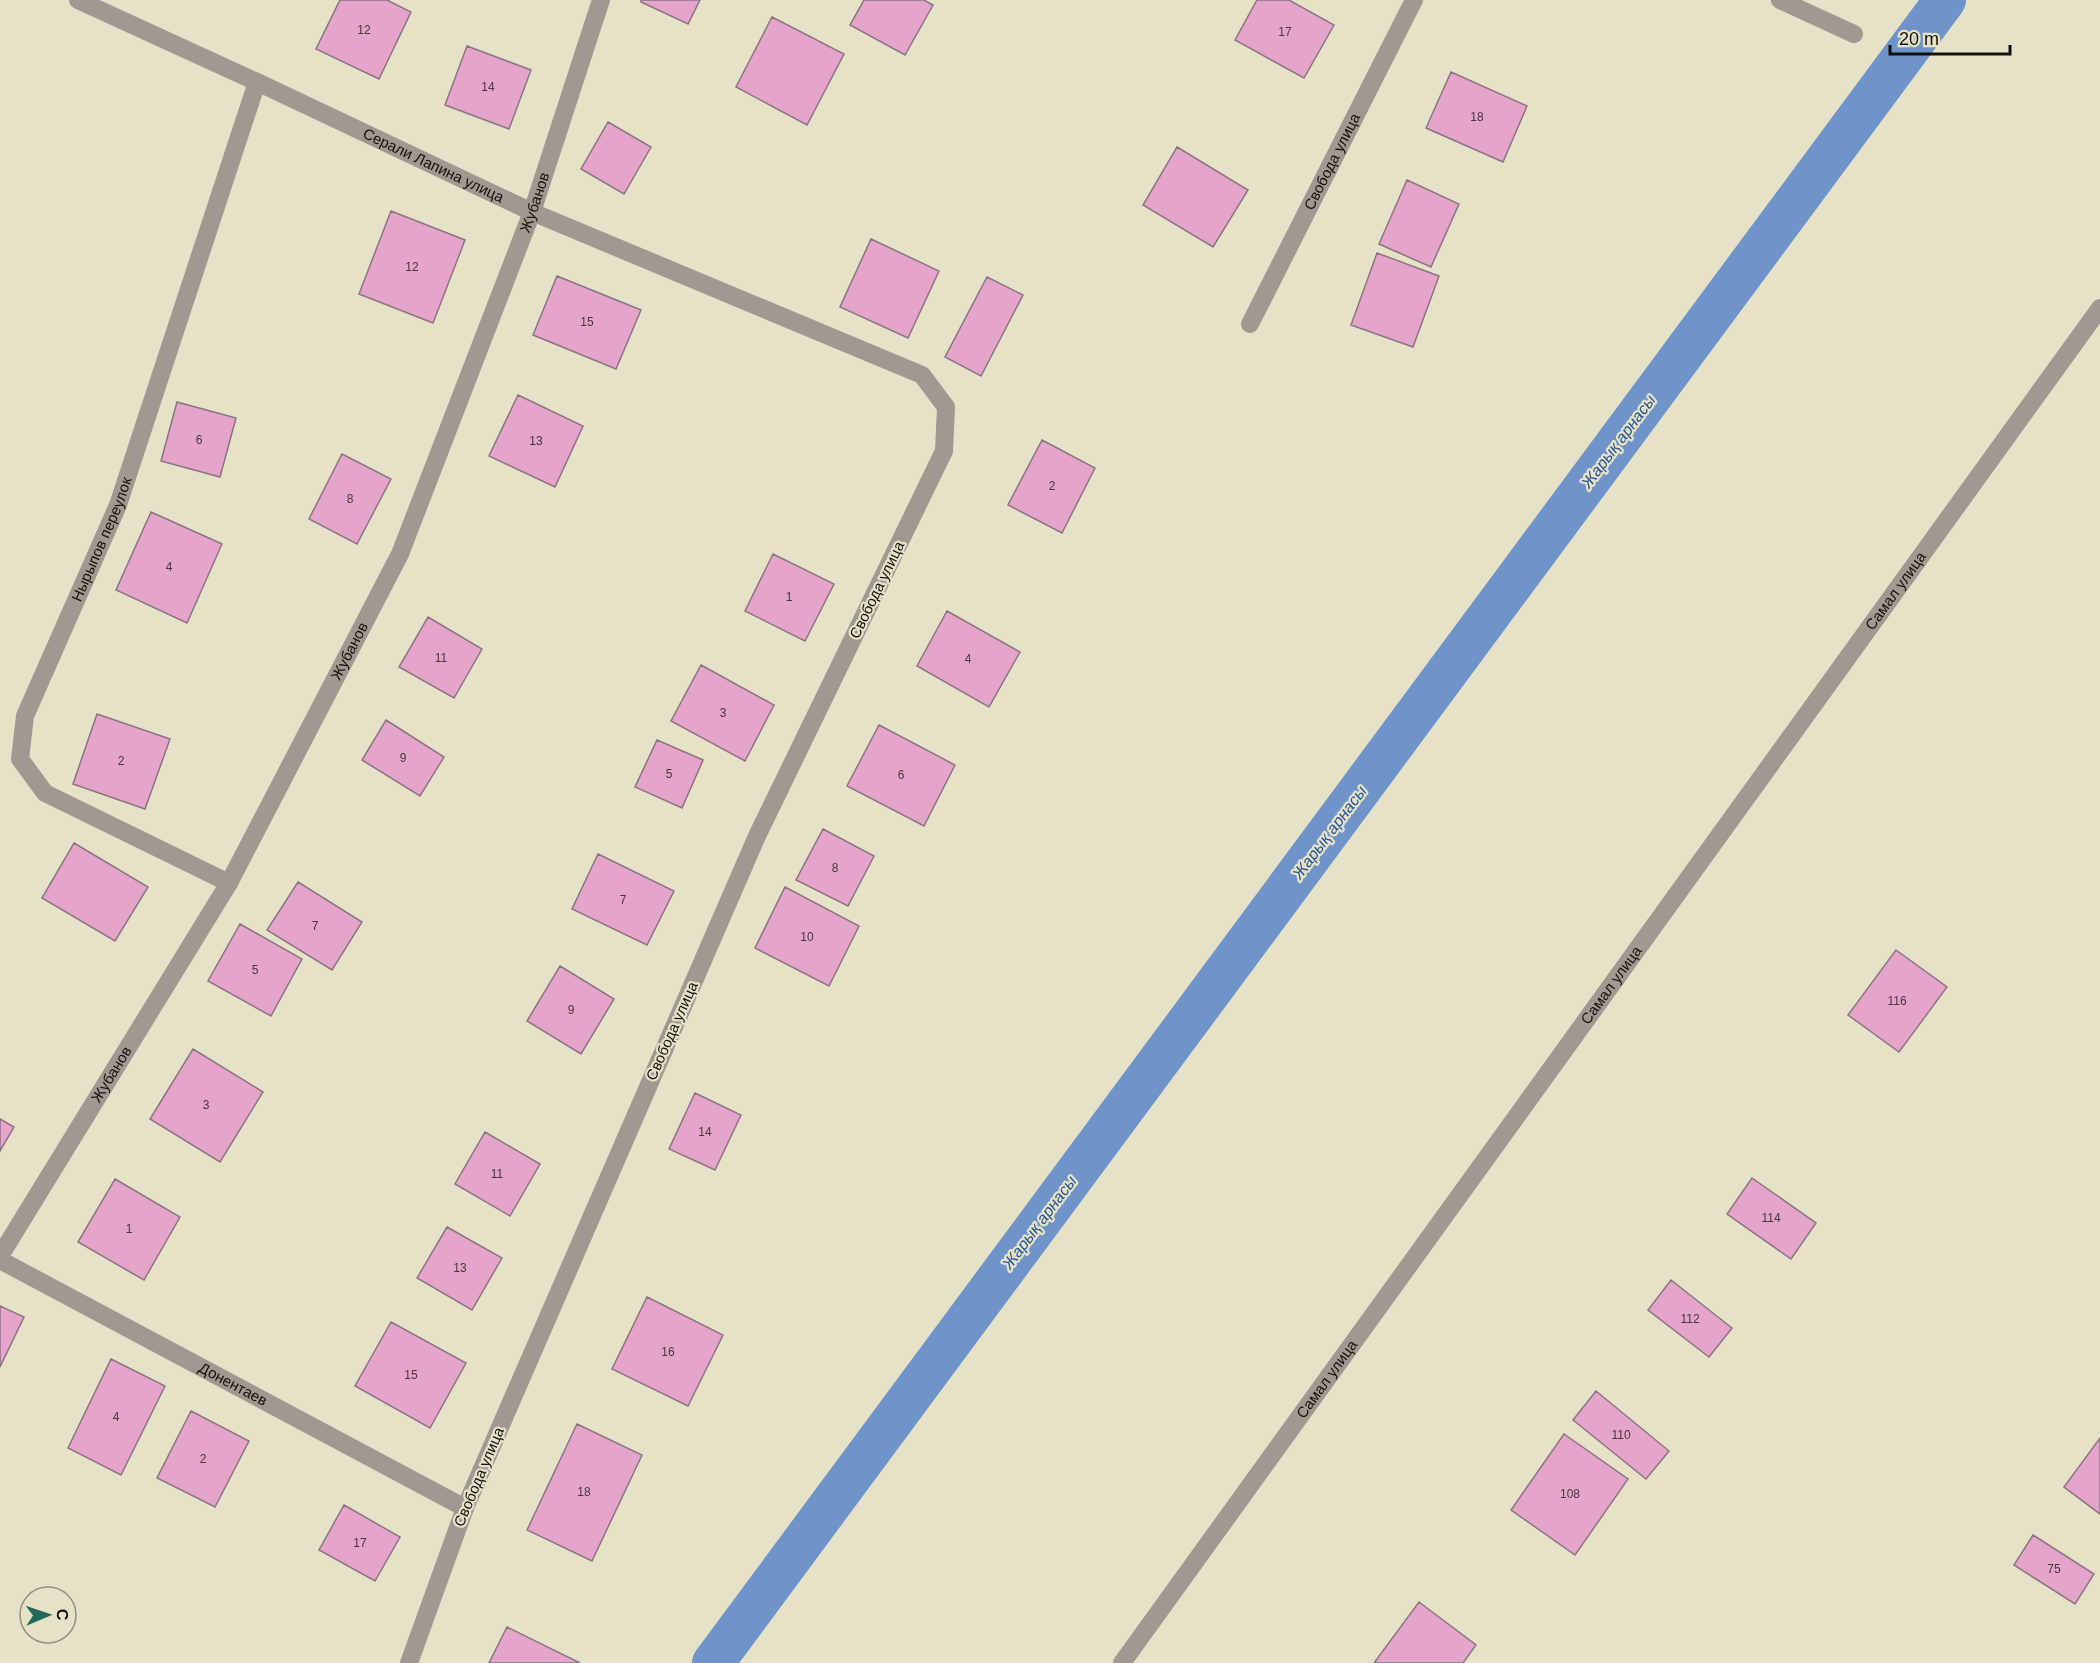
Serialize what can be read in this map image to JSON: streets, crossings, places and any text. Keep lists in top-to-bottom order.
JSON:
{
  "streets": {
    "street": [
      "Свобода улица",
      "Серали Лапина улица",
      "Жубанов",
      "Нырыпов переулок",
      "Самал улица",
      "Донентаев"
    ]
  },
  "crossings": [
    ["Свобода улица", "Серали Лапина улица"],
    ["Свобода улица", "Донентаев"],
    ["Серали Лапина улица", "Жубанов"],
    ["Серали Лапина улица", "Нырыпов переулок"],
    ["Жубанов", "Нырыпов переулок"],
    ["Жубанов", "Донентаев"]
  ],
  "water": ["Жарық арнасы"],
  "house_numbers": [
    "12",
    "17",
    "14",
    "18",
    "12",
    "15",
    "6",
    "13",
    "2",
    "8",
    "4",
    "1",
    "11",
    "4",
    "3",
    "9",
    "2",
    "5",
    "6",
    "8",
    "7",
    "7",
    "10",
    "5",
    "116",
    "9",
    "3",
    "14",
    "11",
    "114",
    "1",
    "13",
    "112",
    "16",
    "15",
    "4",
    "110",
    "2",
    "18",
    "108",
    "17",
    "75"
  ],
  "scale_bar": "20 m",
  "north": "right"
}
